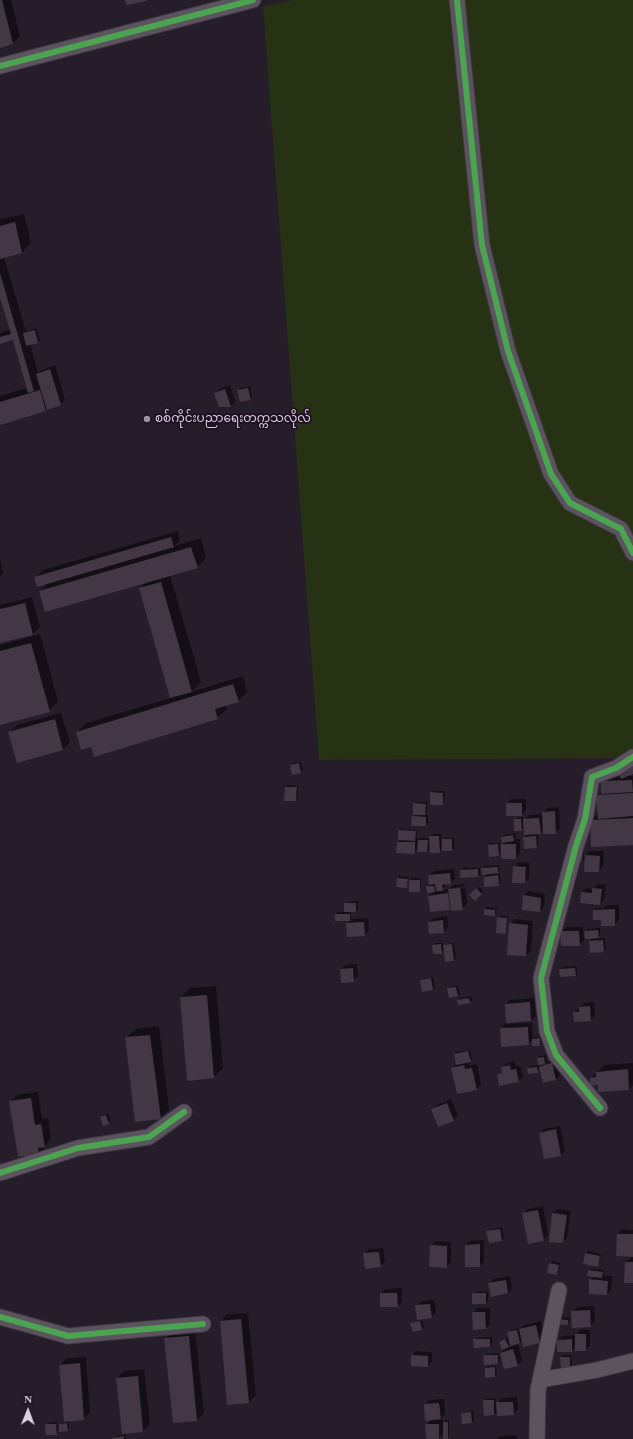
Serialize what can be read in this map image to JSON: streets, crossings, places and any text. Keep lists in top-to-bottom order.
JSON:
{
  "places": ["စစ်ကိုင်းပညာရေးတက္ကသလိုလ်"],
  "north": "top"
}
